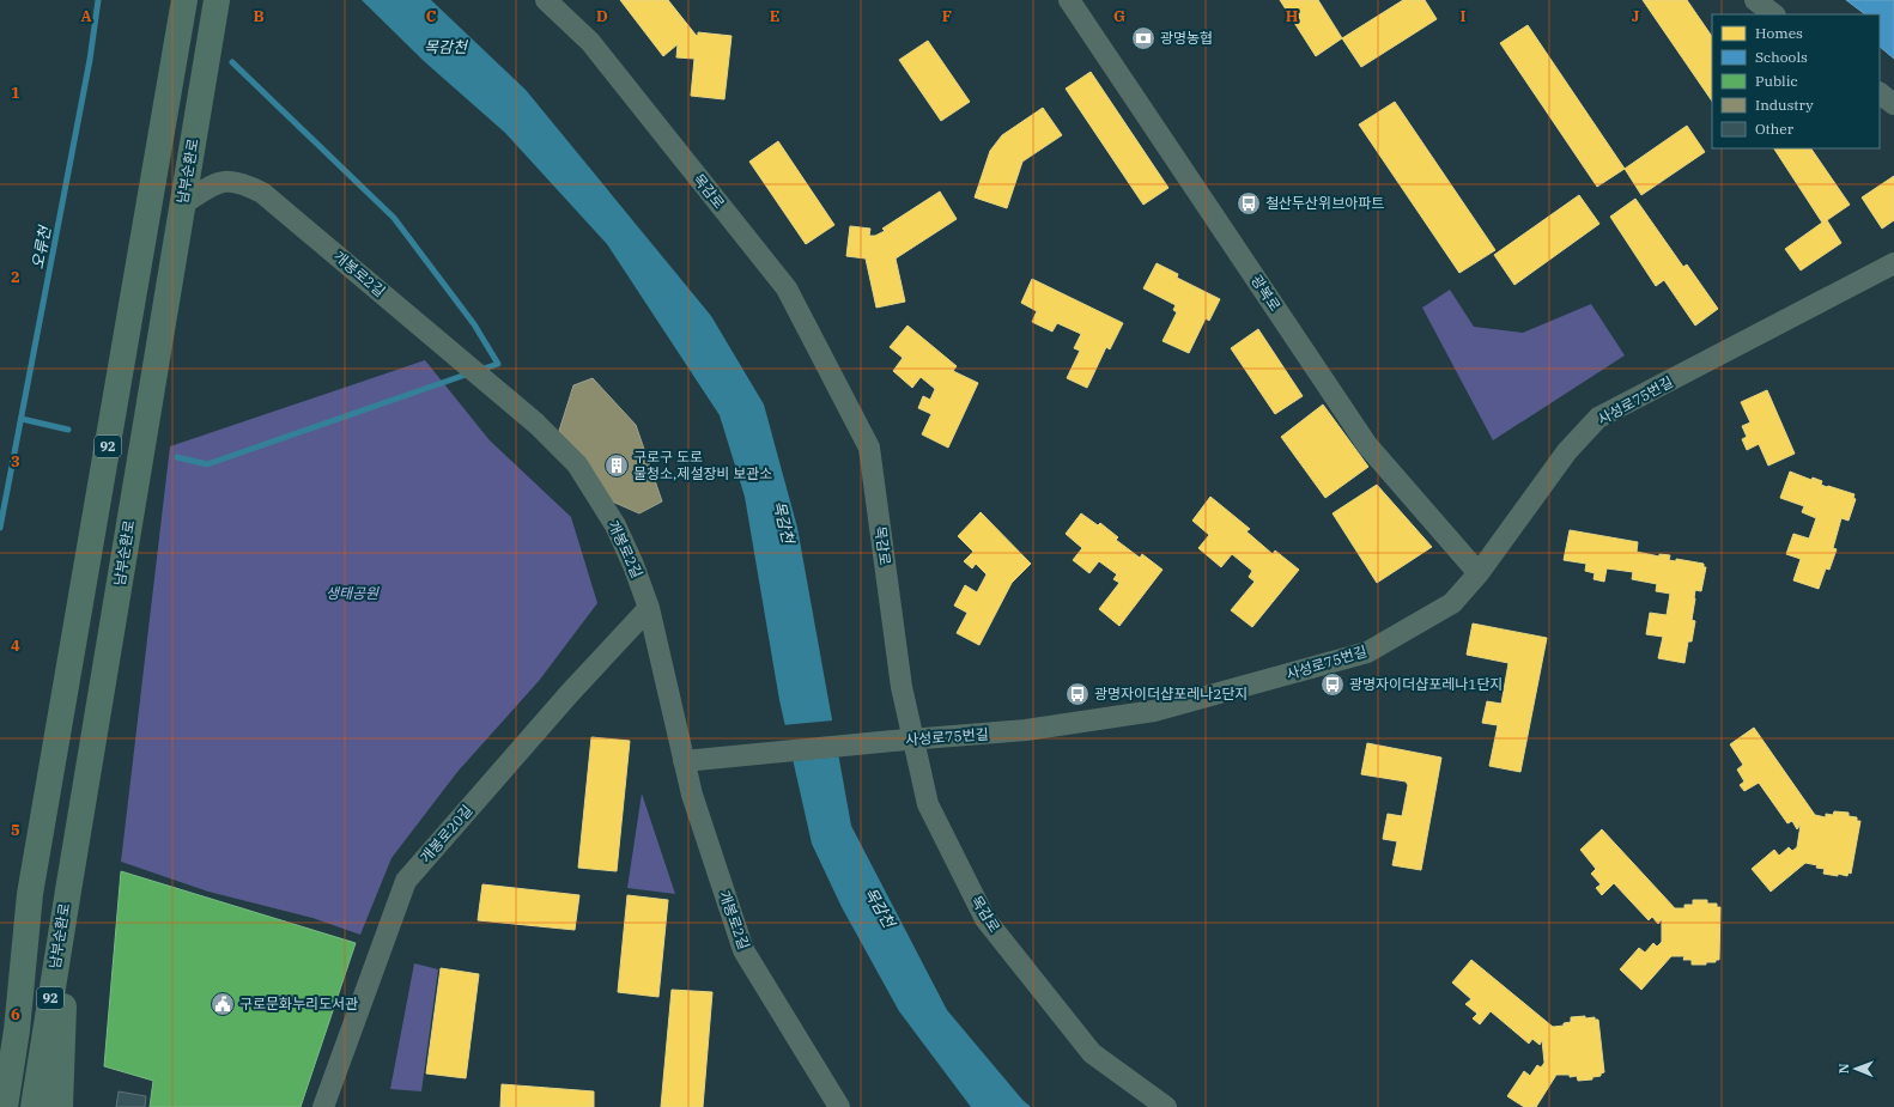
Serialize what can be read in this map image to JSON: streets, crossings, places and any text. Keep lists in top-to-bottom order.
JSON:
{
  "streets": {
    "main road": ["남부순환로", "92"],
    "street": [
      "목감로",
      "개봉로2길",
      "광복로",
      "사성로75번길",
      "개봉로20길"
    ]
  },
  "crossings": [
    ["남부순환로", "개봉로2길"],
    ["목감로", "사성로75번길"],
    ["개봉로2길", "사성로75번길"],
    ["개봉로2길", "개봉로20길"],
    ["광복로", "사성로75번길"]
  ],
  "water": ["목감천", "오류천"],
  "parks": ["생태공원"],
  "places": {
    "bank": ["광명농협"],
    "bus stop": ["철산두산위브아파트", "광명자이더샵포레나1단지", "광명자이더샵포레나2단지"],
    "building": ["구로구 도로 물청소,제설장비 보관소"],
    "public building": ["구로문화누리도서관"]
  },
  "legend": [
    "Homes",
    "Schools",
    "Public",
    "Industry",
    "Other"
  ],
  "north": "left",
  "grid": {
    "columns": [
      "A",
      "B",
      "C",
      "D",
      "E",
      "F",
      "G",
      "H",
      "I",
      "J"
    ],
    "rows": [
      "1",
      "2",
      "3",
      "4",
      "5",
      "6"
    ]
  }
}
